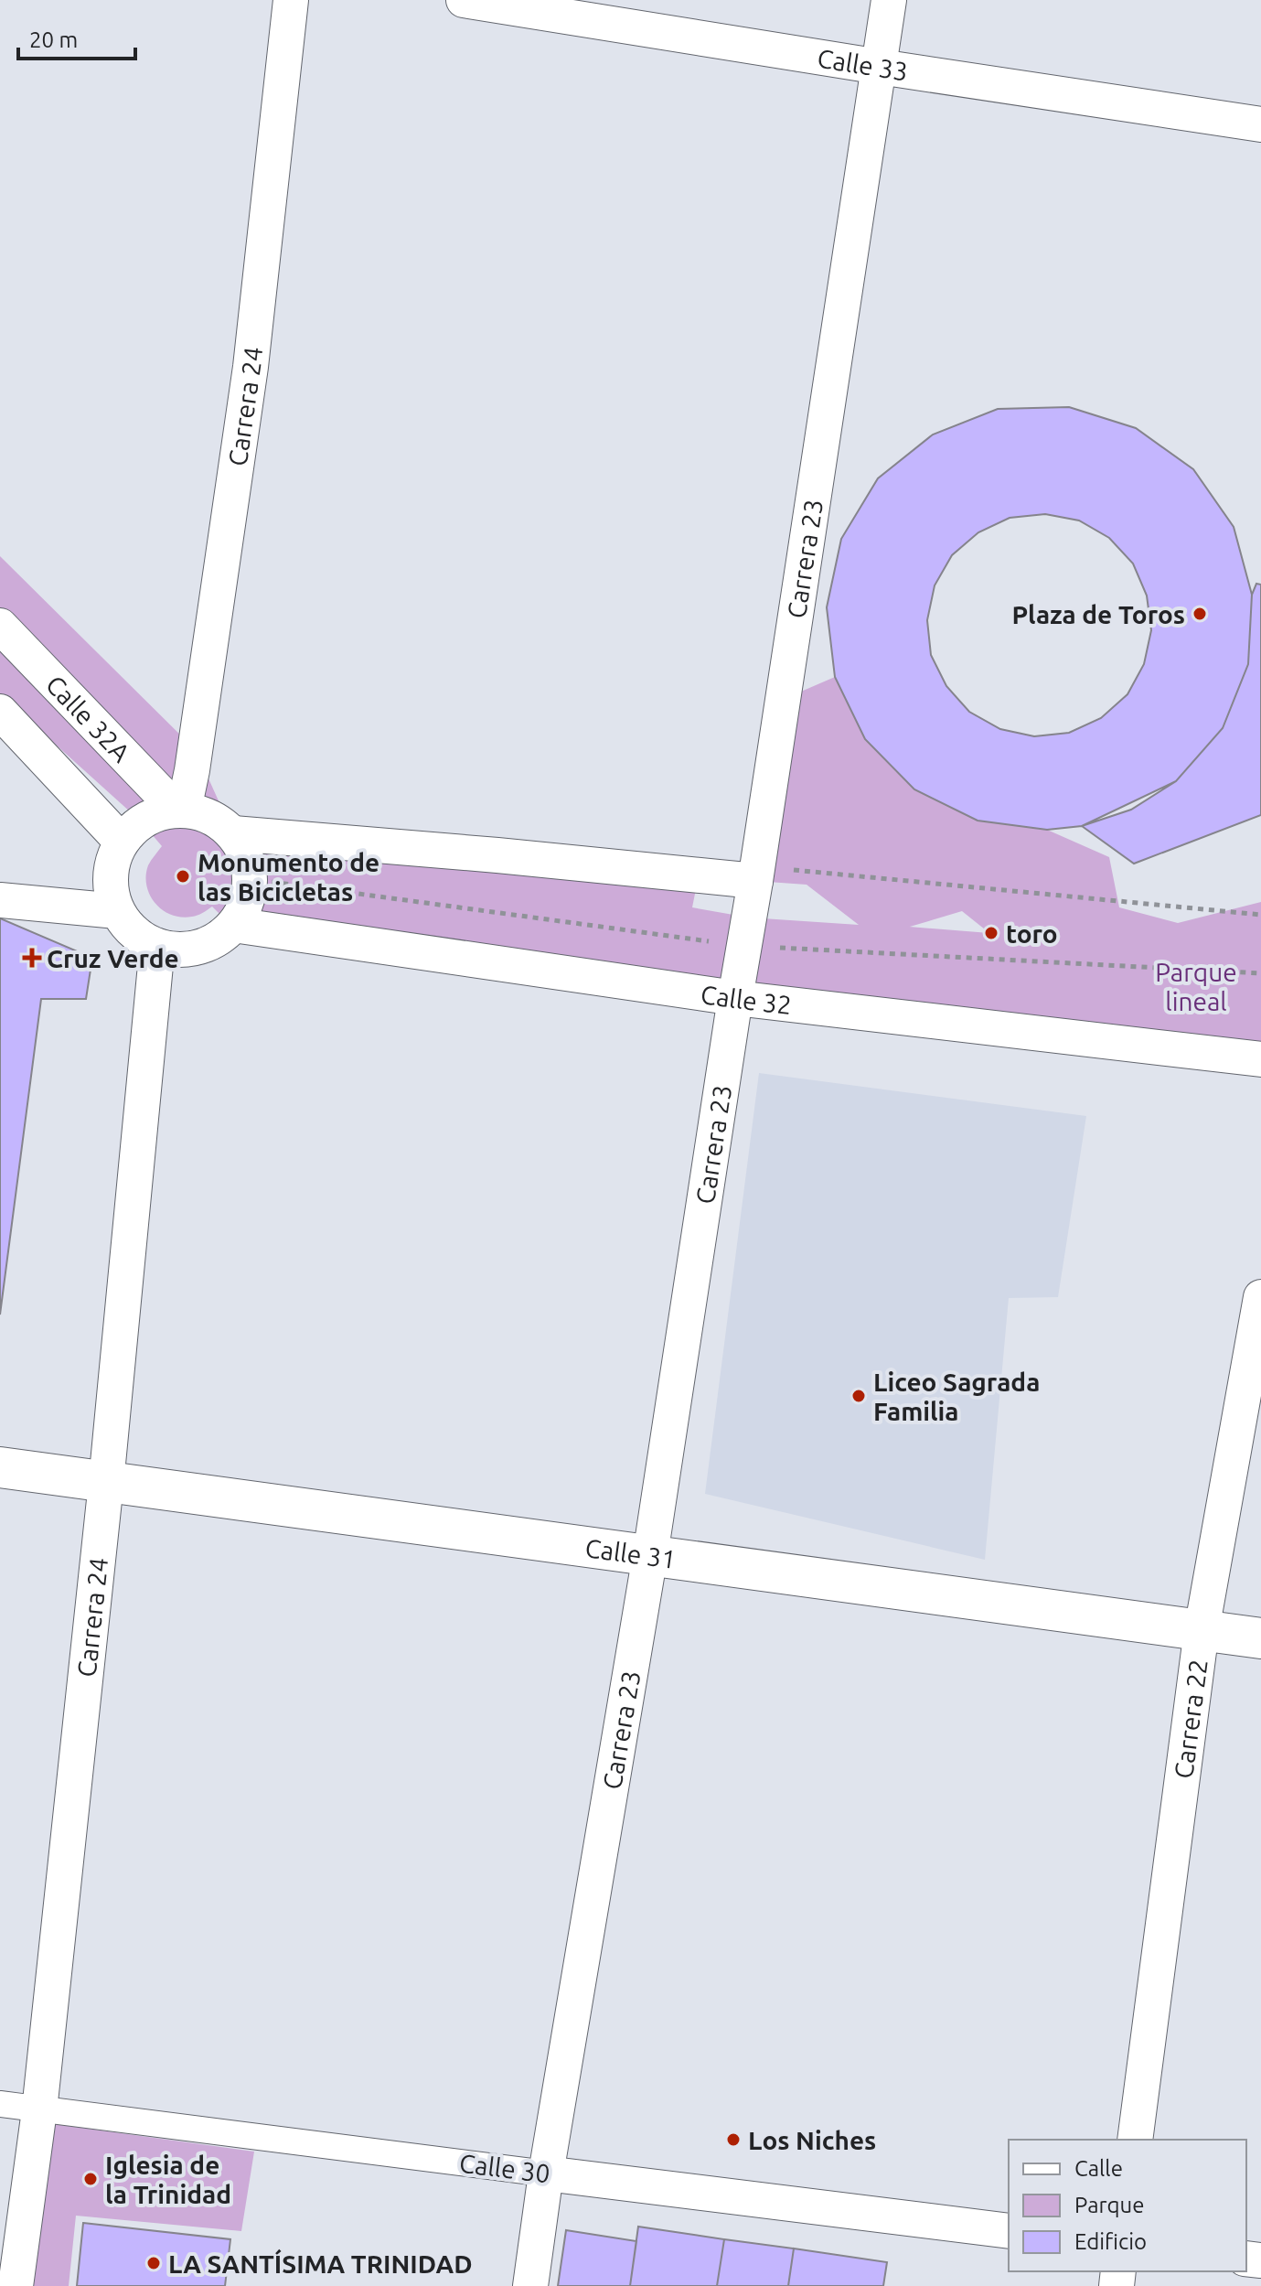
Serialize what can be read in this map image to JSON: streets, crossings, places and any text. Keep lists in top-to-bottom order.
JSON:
{
  "streets": {
    "main road": ["Calle 31"],
    "street": [
      "Calle 33",
      "Carrera 24",
      "Carrera 23",
      "Calle 32A",
      "Calle 32",
      "Carrera 22",
      "Calle 30"
    ]
  },
  "crossings": [
    ["Calle 33", "Carrera 23"],
    ["Carrera 24", "Calle 32A"],
    ["Carrera 24", "Calle 32"],
    ["Carrera 24", "Calle 31"],
    ["Carrera 24", "Calle 30"],
    ["Carrera 23", "Calle 32"],
    ["Carrera 23", "Calle 31"],
    ["Carrera 23", "Calle 30"],
    ["Calle 32A", "Calle 32"],
    ["Calle 31", "Carrera 22"]
  ],
  "parks": ["Parque lineal"],
  "places": {
    "other": [
      "Plaza de Toros",
      "Monumento de las Bicicletas",
      "toro",
      "Liceo Sagrada Familia",
      "Los Niches",
      "Iglesia de la Trinidad",
      "LA SANTÍSIMA TRINIDAD"
    ],
    "health": ["Cruz Verde"]
  },
  "legend": ["Calle", "Parque", "Edificio"],
  "scale_bar": "20 m"
}
